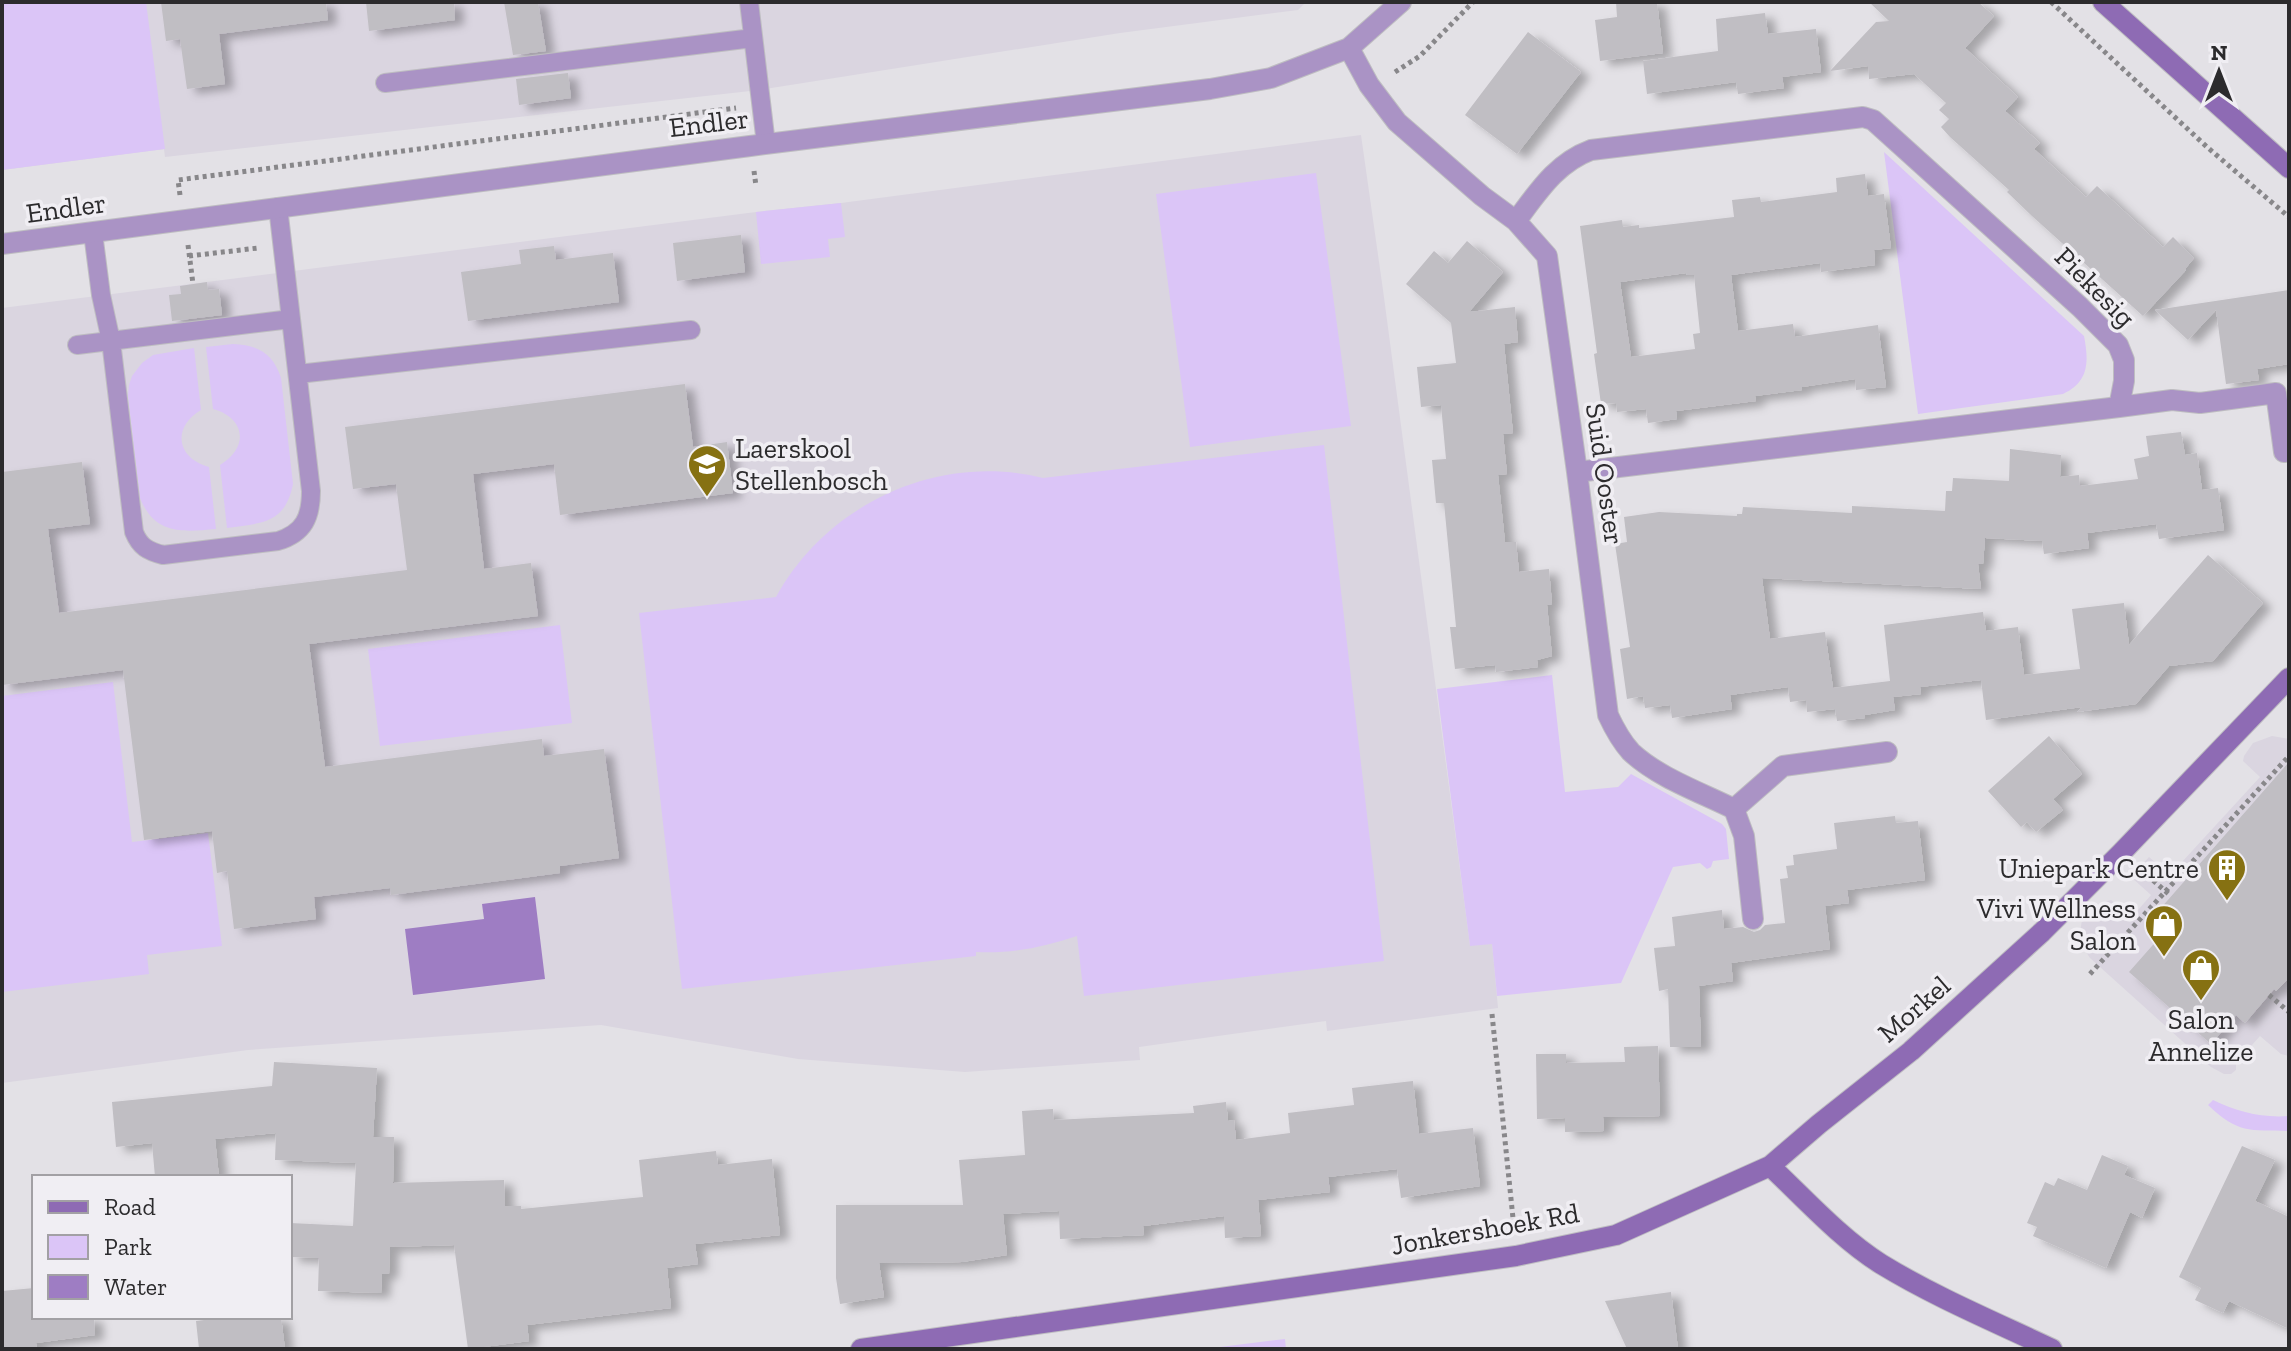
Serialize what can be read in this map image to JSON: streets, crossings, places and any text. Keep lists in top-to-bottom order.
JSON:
{
  "streets": {
    "street": [
      "Endler",
      "Piekesig",
      "Suid Ooster",
      "Morkel",
      "Jonkershoek Rd"
    ]
  },
  "crossings": [
    ["Endler", "Suid Ooster"],
    ["Piekesig", "Suid Ooster"],
    ["Morkel", "Jonkershoek Rd"]
  ],
  "places": {
    "school or university": ["Laerskool Stellenbosch"],
    "building": ["Uniepark Centre"],
    "shop": ["Vivi Wellness Salon", "Salon Annelize"]
  },
  "legend": ["Road", "Park", "Water"],
  "north": "top"
}
